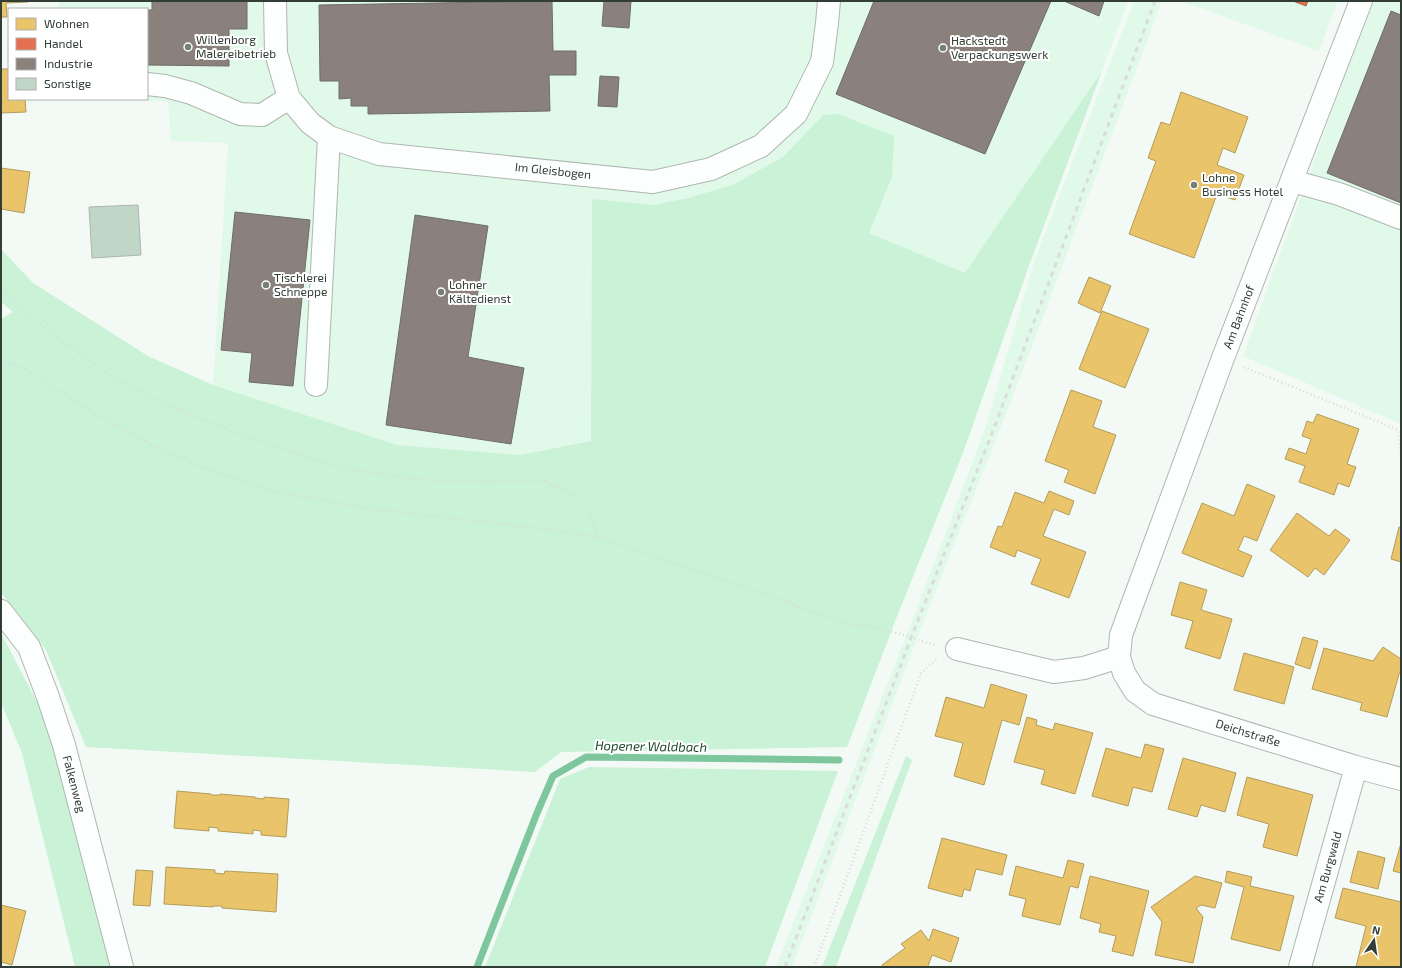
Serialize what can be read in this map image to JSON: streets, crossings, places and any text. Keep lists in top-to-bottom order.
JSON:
{
  "streets": {
    "street": [
      "Im Gleisbogen",
      "Am Bahnhof",
      "Deichstraße",
      "Falkenweg",
      "Am Burgwald"
    ]
  },
  "crossings": [
    ["Am Bahnhof", "Deichstraße"],
    ["Deichstraße", "Am Burgwald"]
  ],
  "water": ["Hopener Waldbach"],
  "places": [
    "Willenborg Malereibetrieb",
    "Hackstedt Verpackungswerk",
    "Lohne Business Hotel",
    "Tischlerei Schneppe",
    "Lohner Kältedienst"
  ],
  "legend": [
    "Wohnen",
    "Handel",
    "Industrie",
    "Sonstige"
  ],
  "north": "top"
}
